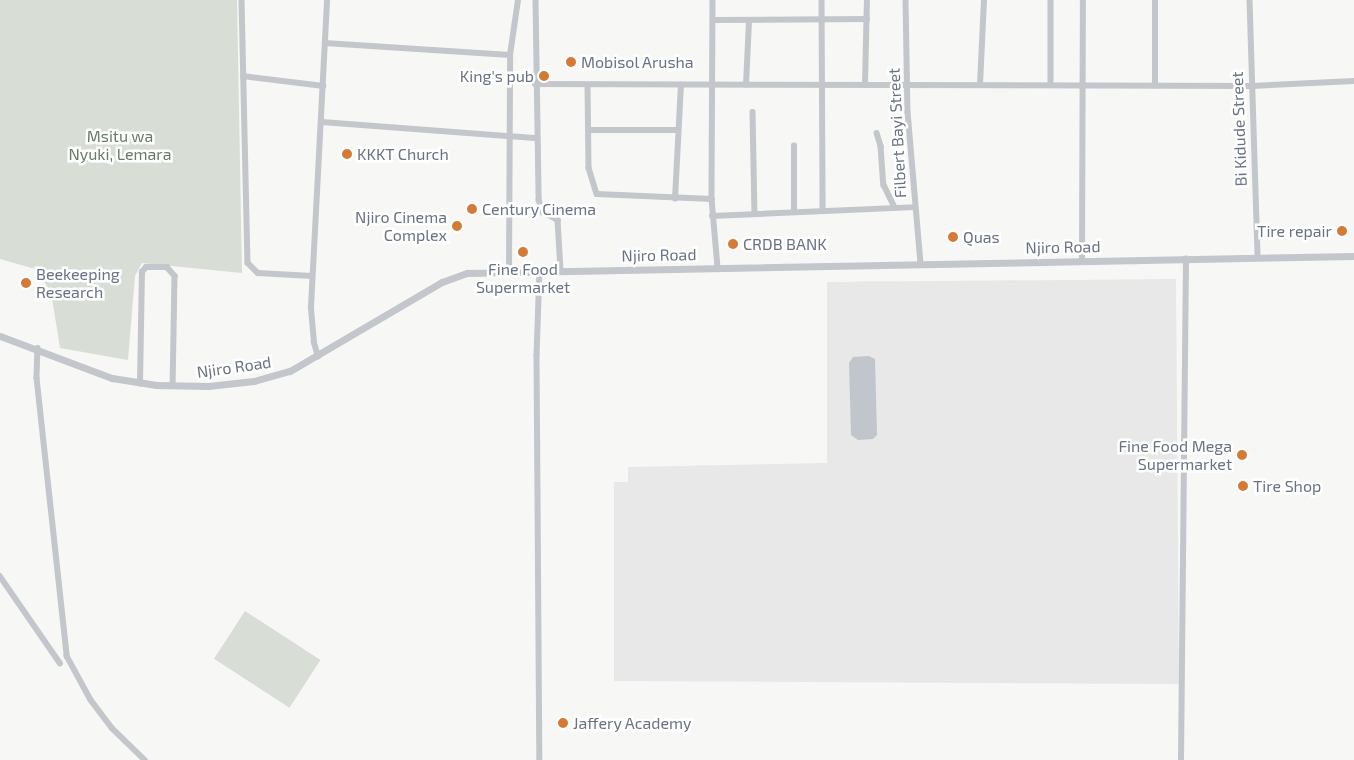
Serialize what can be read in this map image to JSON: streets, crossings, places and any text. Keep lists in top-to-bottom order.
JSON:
{
  "streets": {
    "street": ["Bi Kidude Street", "Filbert Bayi Street", "Njiro Road"]
  },
  "crossings": [
    ["Bi Kidude Street", "Njiro Road"],
    ["Filbert Bayi Street", "Njiro Road"]
  ],
  "parks": ["Msitu wa Nyuki, Lemara"],
  "places": [
    "Mobisol Arusha",
    "King's pub",
    "KKKT Church",
    "Century Cinema",
    "Njiro Cinema Complex",
    "Tire repair",
    "Quas",
    "CRDB BANK",
    "Fine Food Supermarket",
    "Beekeeping Research",
    "Fine Food Mega Supermarket",
    "Tire Shop",
    "Jaffery Academy"
  ]
}
